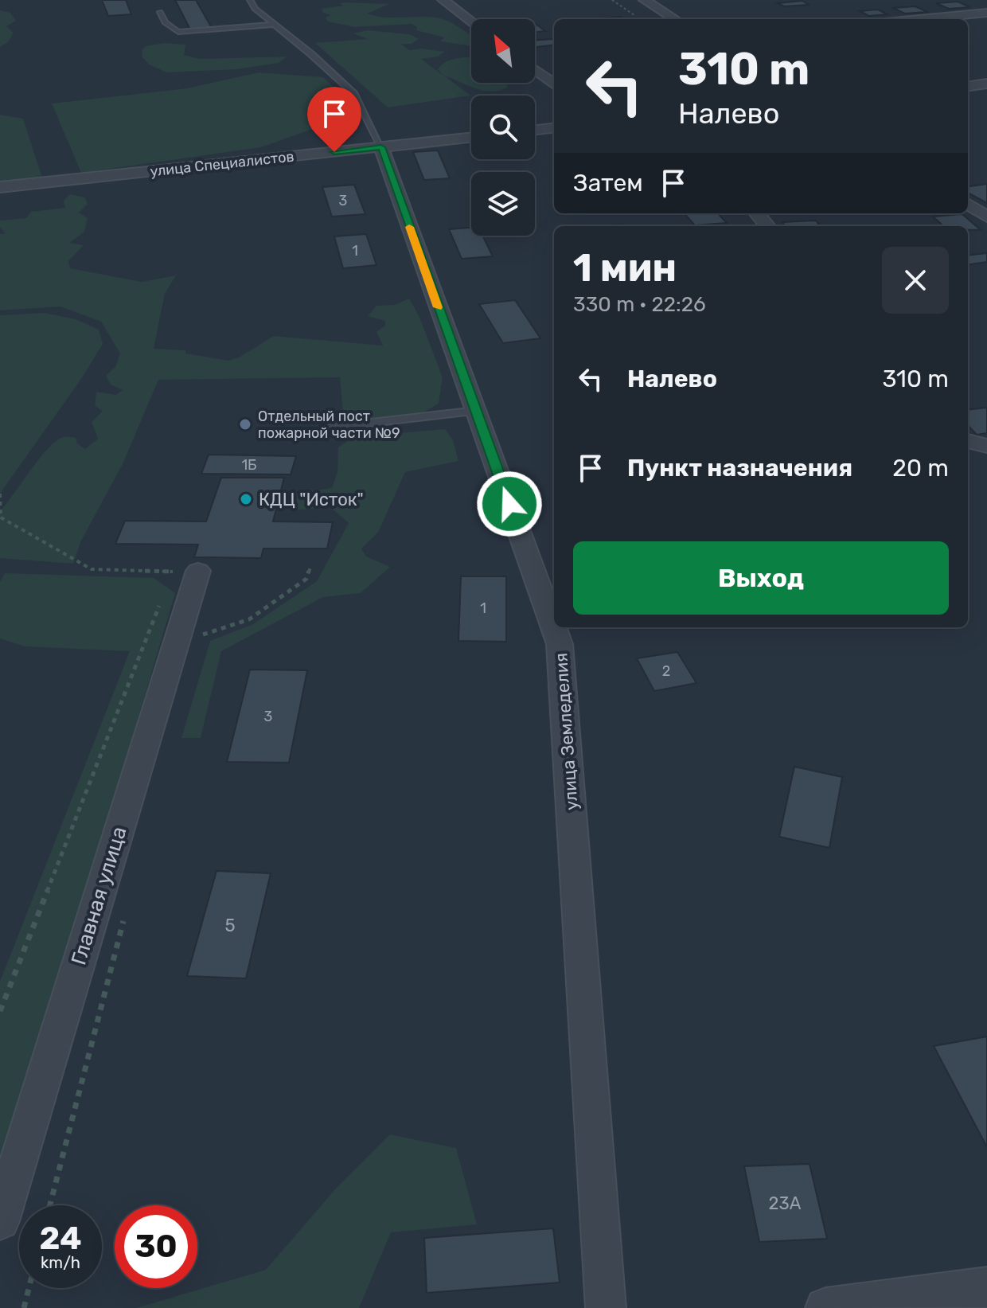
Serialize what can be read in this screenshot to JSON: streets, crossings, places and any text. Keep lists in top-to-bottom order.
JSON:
{
  "streets": {
    "street": ["улица Специалистов", "улица Земледелия", "Главная улица"]
  },
  "crossings": [
    ["улица Специалистов", "улица Земледелия"]
  ],
  "places": ["Отдельный пост пожарной части №9", "КДЦ \"Исток\""],
  "house_numbers": [
    "3",
    "1",
    "1Б",
    "1",
    "2",
    "3",
    "5",
    "23А"
  ],
  "north": "top left",
  "page": {
    "turn": ["310 m", "Налево"],
    "then": "Затем",
    "heading": ["1 мин", "330 m · 22:26"],
    "list": [
      {
        "name": "Налево",
        "value": "310 m"
      },
      {
        "name": "Пункт назначения",
        "value": "20 m"
      }
    ],
    "buttons": "Выход",
    "speed": "24 km/h",
    "limit": "30"
  }
}
